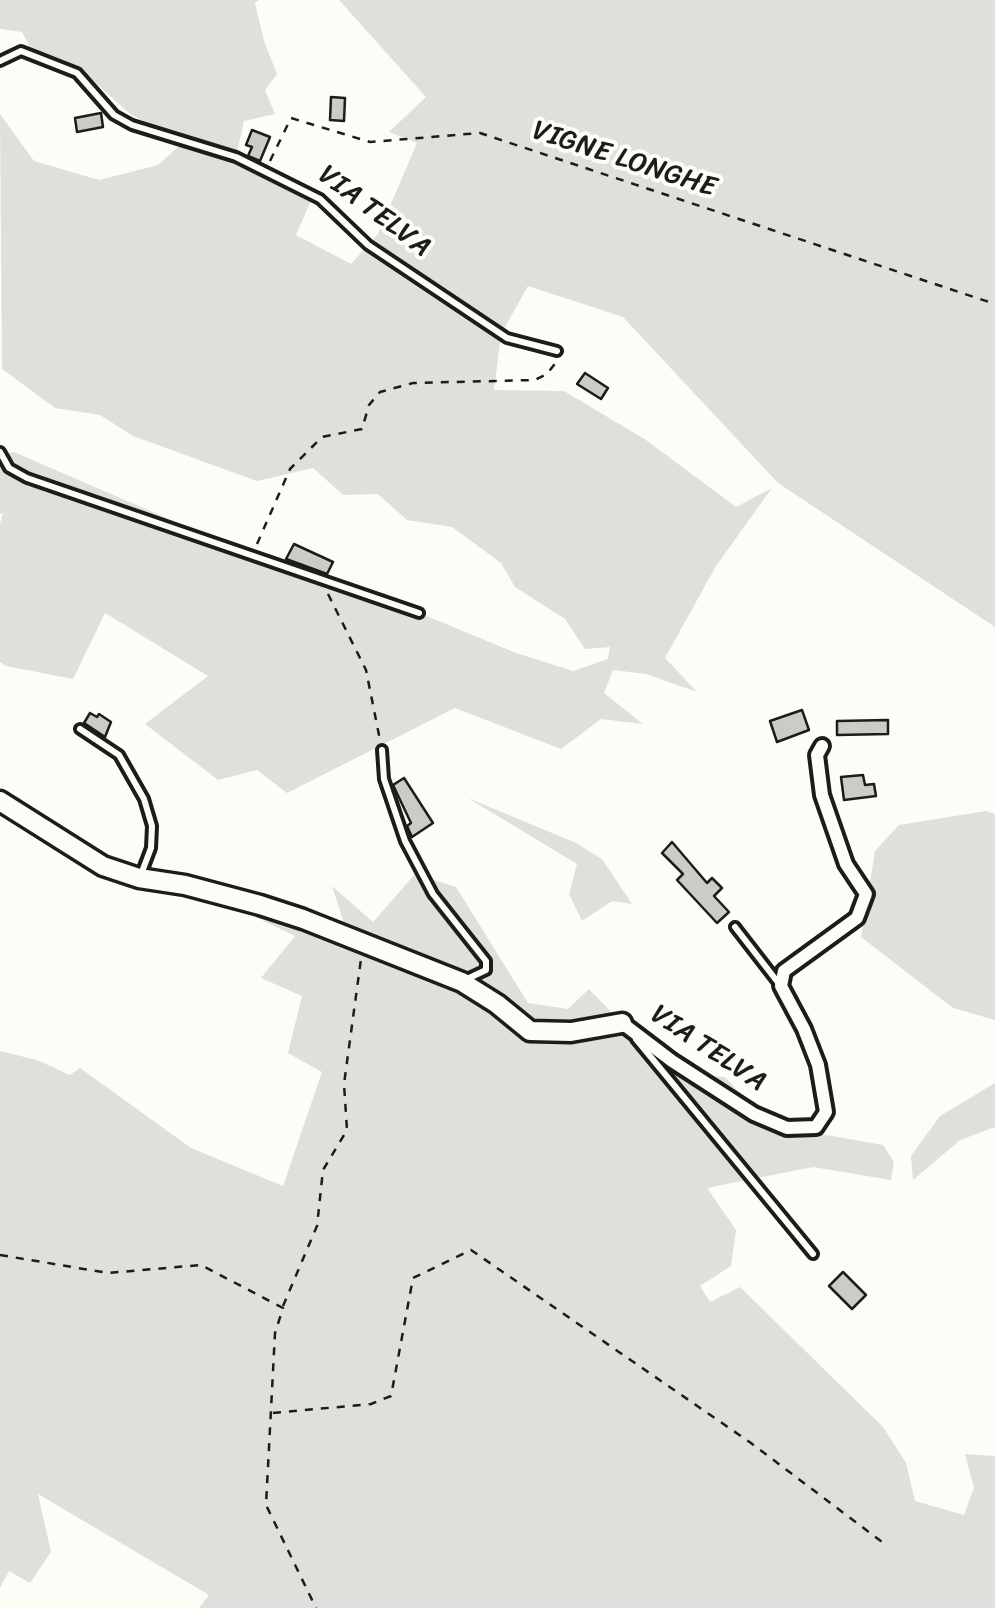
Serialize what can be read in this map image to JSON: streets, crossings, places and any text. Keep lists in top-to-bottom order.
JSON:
{
  "streets": {
    "street": ["VIA TELVA"],
    "path": ["VIGNE LONGHE"]
  },
  "crossings": [
    ["VIGNE LONGHE", "VIA TELVA"]
  ]
}
